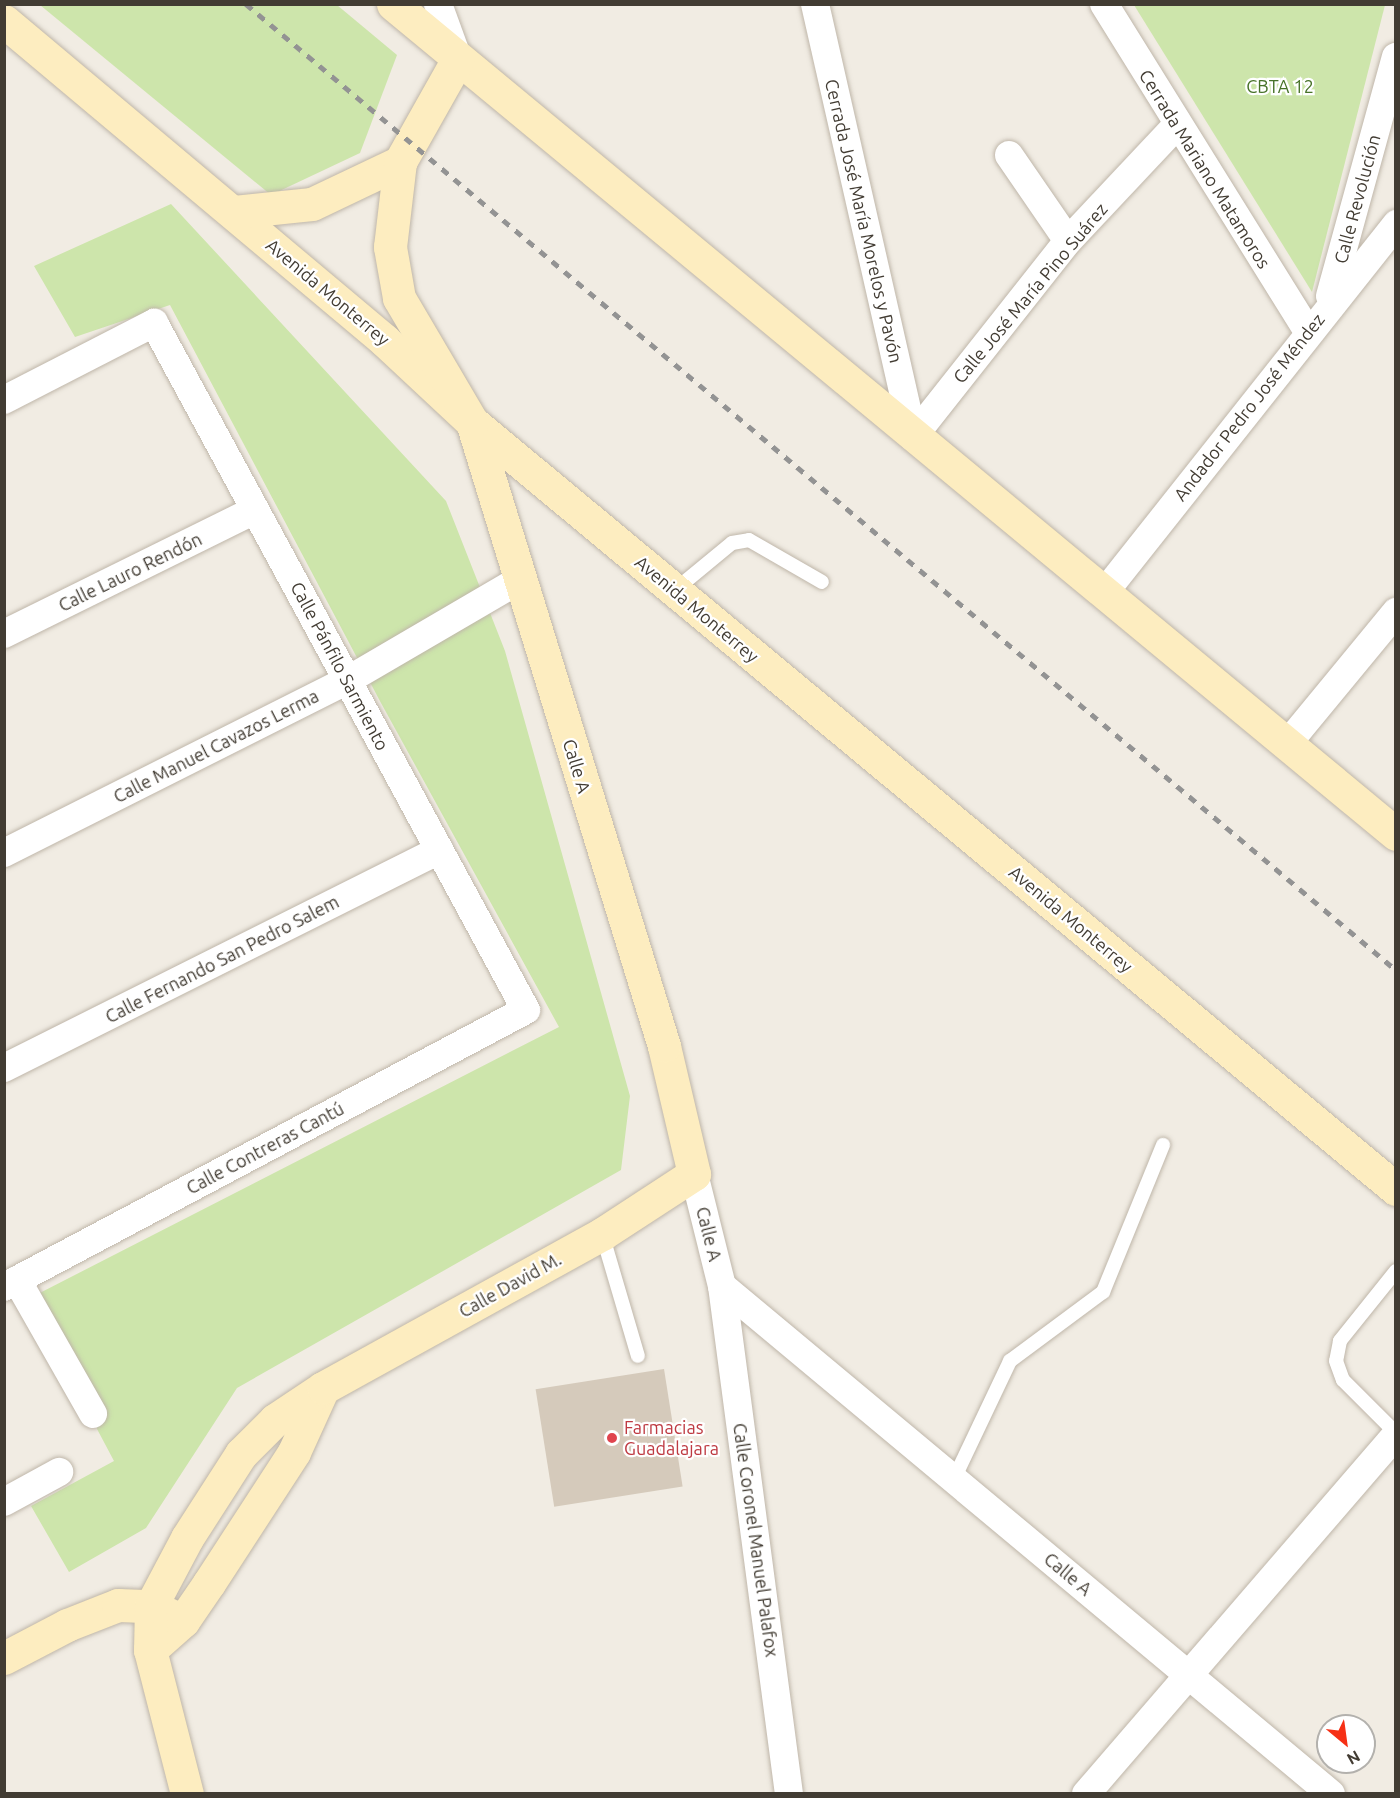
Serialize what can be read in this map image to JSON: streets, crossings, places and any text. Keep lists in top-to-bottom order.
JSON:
{
  "streets": {
    "main road": ["Avenida Monterrey", "Calle A", "Calle David M."],
    "street": [
      "Cerrada Mariano Matamoros",
      "Calle Revolución",
      "Cerrada José María Morelos y Pavón",
      "Calle José María Pino Suárez",
      "Andador Pedro José Méndez",
      "Calle Lauro Rendón",
      "Calle Pánfilo Sarmiento",
      "Calle Manuel Cavazos Lerma",
      "Calle Fernando San Pedro Salem",
      "Calle Contreras Cantú",
      "Calle Coronel Manuel Palafox"
    ]
  },
  "crossings": [
    ["Cerrada Mariano Matamoros", "Calle José María Pino Suárez"],
    ["Cerrada Mariano Matamoros", "Andador Pedro José Méndez"],
    ["Calle Revolución", "Andador Pedro José Méndez"],
    ["Cerrada José María Morelos y Pavón", "Calle José María Pino Suárez"],
    ["Avenida Monterrey", "Calle A"],
    ["Calle Lauro Rendón", "Calle Pánfilo Sarmiento"],
    ["Calle Pánfilo Sarmiento", "Calle Manuel Cavazos Lerma"],
    ["Calle Pánfilo Sarmiento", "Calle Fernando San Pedro Salem"],
    ["Calle Pánfilo Sarmiento", "Calle Contreras Cantú"],
    ["Calle Manuel Cavazos Lerma", "Calle A"],
    ["Calle A", "Calle David M."],
    ["Calle A", "Calle Coronel Manuel Palafox"]
  ],
  "parks": ["CBTA 12"],
  "places": ["Farmacias Guadalajara"],
  "north": "bottom right"
}
